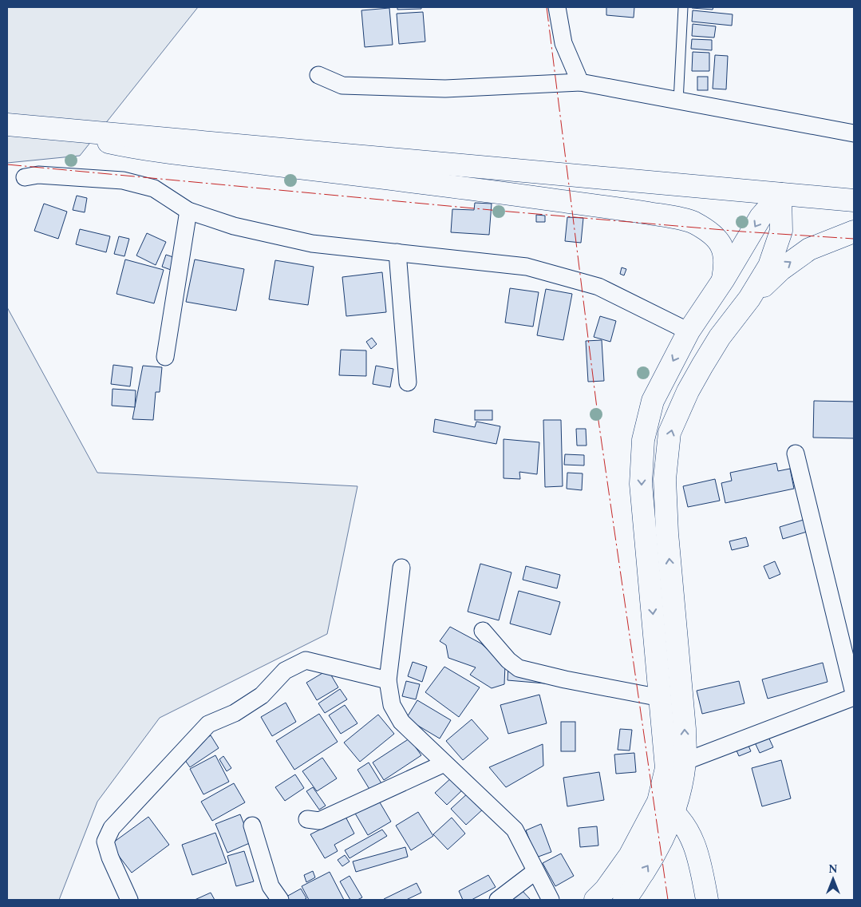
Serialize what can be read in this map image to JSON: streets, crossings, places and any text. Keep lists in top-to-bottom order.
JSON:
{
  "north": "top"
}
